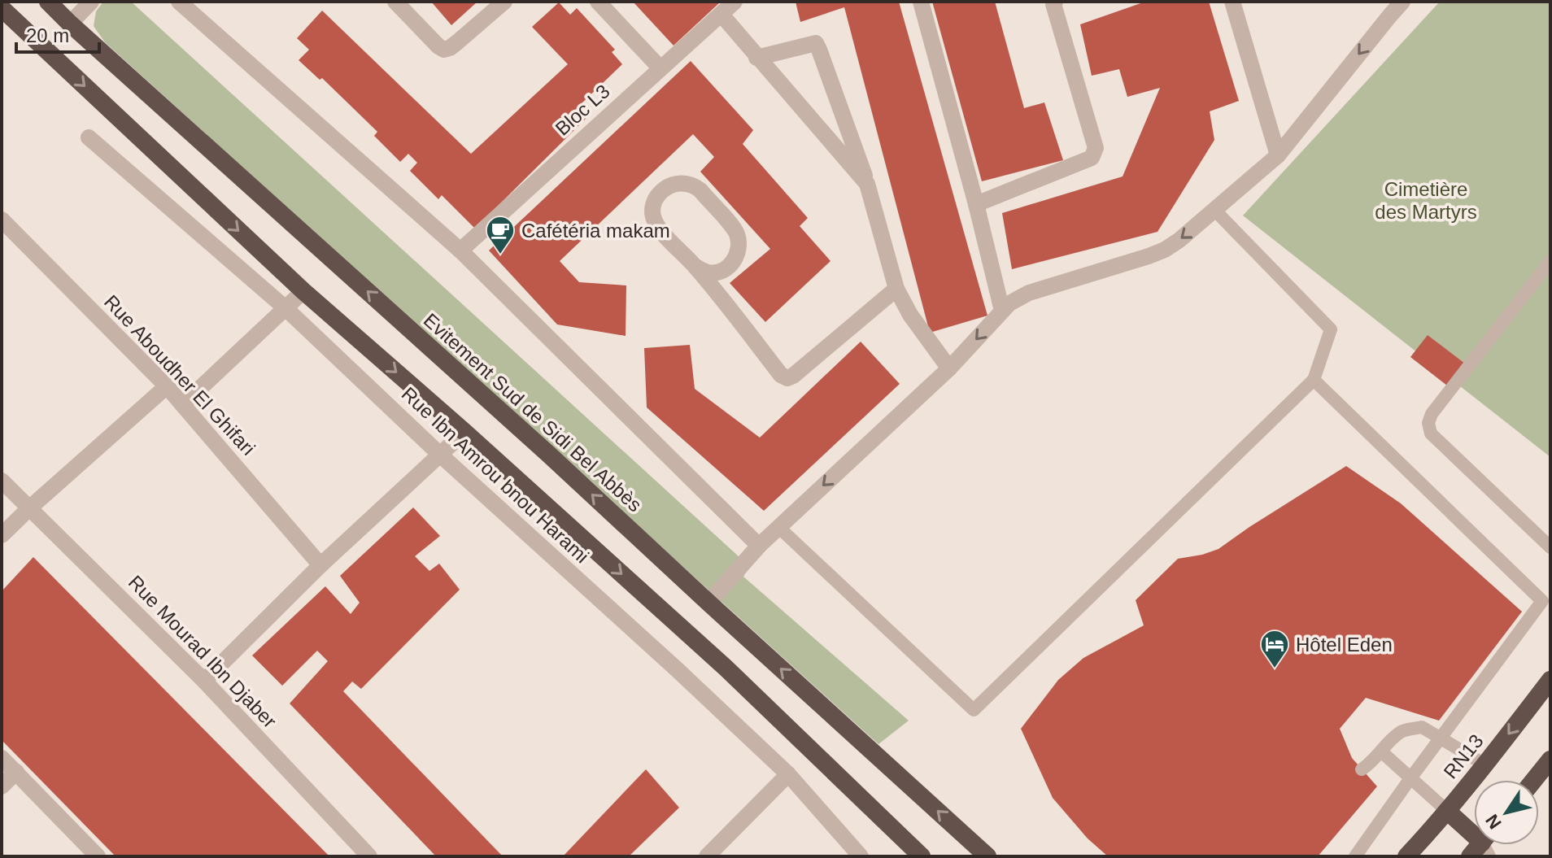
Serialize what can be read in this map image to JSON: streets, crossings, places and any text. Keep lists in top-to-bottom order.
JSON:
{
  "streets": {
    "highway": ["Evitement Sud de Sidi Bel Abbès", "RN13"],
    "street": [
      "Bloc L3",
      "Rue Aboudher El Ghifari",
      "Rue Ibn Amrou bnou Harami",
      "Rue Mourad Ibn Djaber"
    ]
  },
  "one_way": ["RN13"],
  "parks": ["Cimetière des Martyrs"],
  "places": {
    "cafe": ["Cafétéria makam"],
    "hotel": ["Hôtel Eden"]
  },
  "scale_bar": "20 m",
  "north": "bottom left"
}
